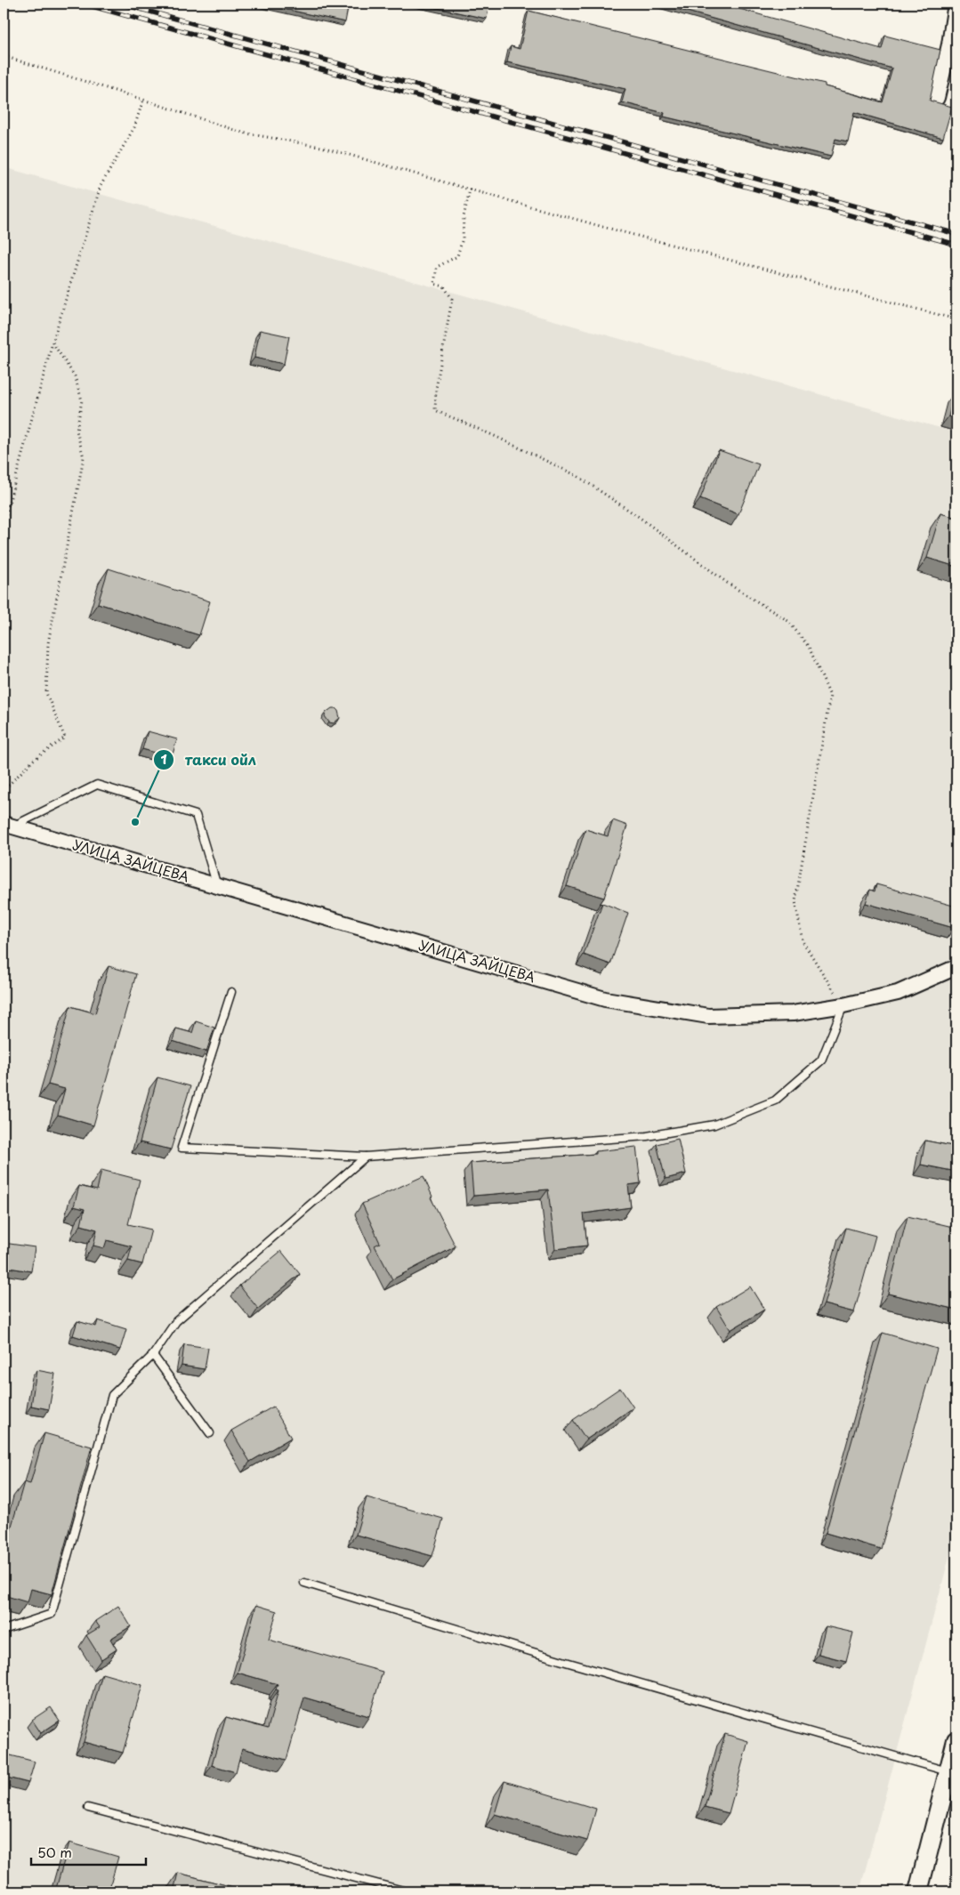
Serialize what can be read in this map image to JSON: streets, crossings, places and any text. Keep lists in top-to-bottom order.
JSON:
{
  "streets": {
    "street": ["УЛИЦА ЗАЙЦЕВА"]
  },
  "places": ["такси ойл"],
  "scale_bar": "50 m"
}
